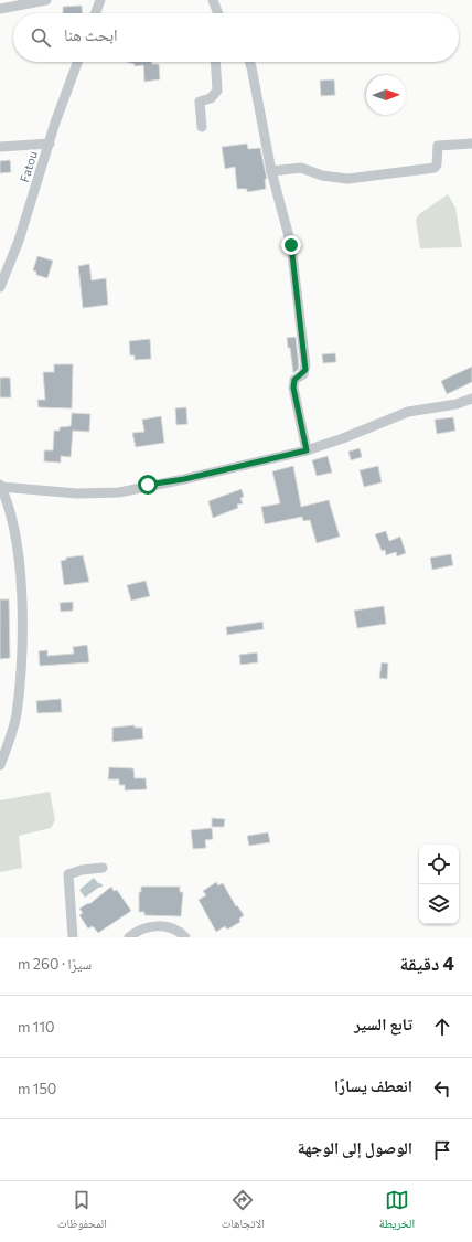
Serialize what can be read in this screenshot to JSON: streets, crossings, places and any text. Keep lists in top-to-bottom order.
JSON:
{
  "streets": {
    "street": ["Fatou"]
  },
  "north": "right",
  "page": {
    "search": "ابحث هنا",
    "heading": ["4 دقيقة", "سيرًا · 260 m"],
    "list": [
      ["تابع السير", "110 m"],
      ["انعطف يسارًا", "150 m"],
      "الوصول إلى الوجهة"
    ],
    "nav": ["الخريطة", "الاتجاهات", "المحفوظات"]
  }
}
